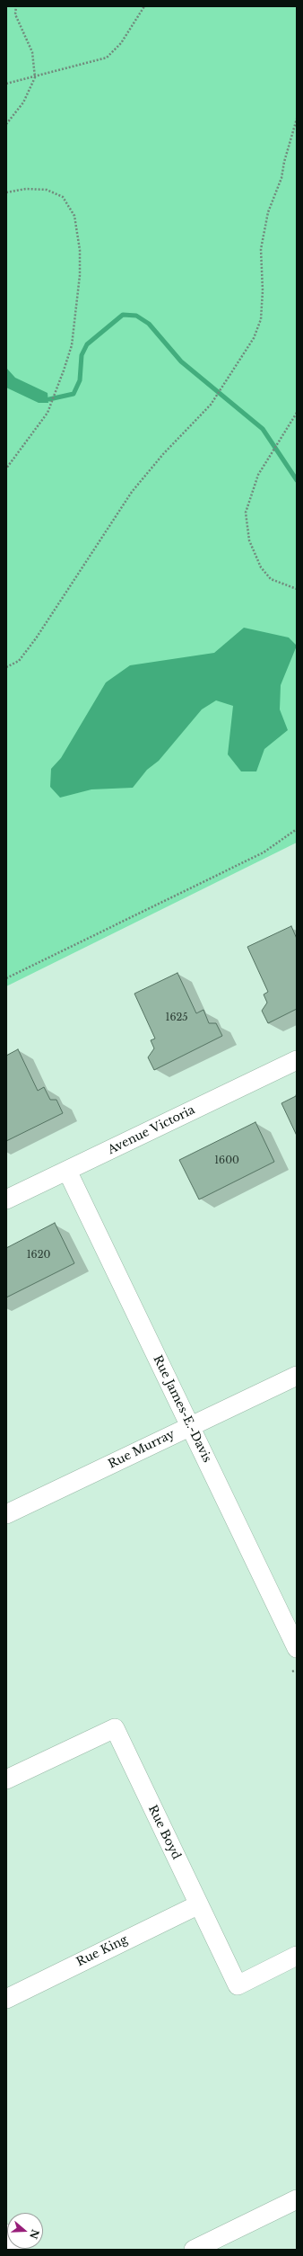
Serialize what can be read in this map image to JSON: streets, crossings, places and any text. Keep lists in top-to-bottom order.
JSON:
{
  "streets": {
    "street": [
      "Avenue Victoria",
      "Rue James-E.-Davis",
      "Rue Murray",
      "Rue Boyd",
      "Rue King"
    ]
  },
  "crossings": [
    ["Avenue Victoria", "Rue James-E.-Davis"],
    ["Rue James-E.-Davis", "Rue Murray"],
    ["Rue Boyd", "Rue King"]
  ],
  "house_numbers": ["1625", "1600", "1620"],
  "north": "right"
}
